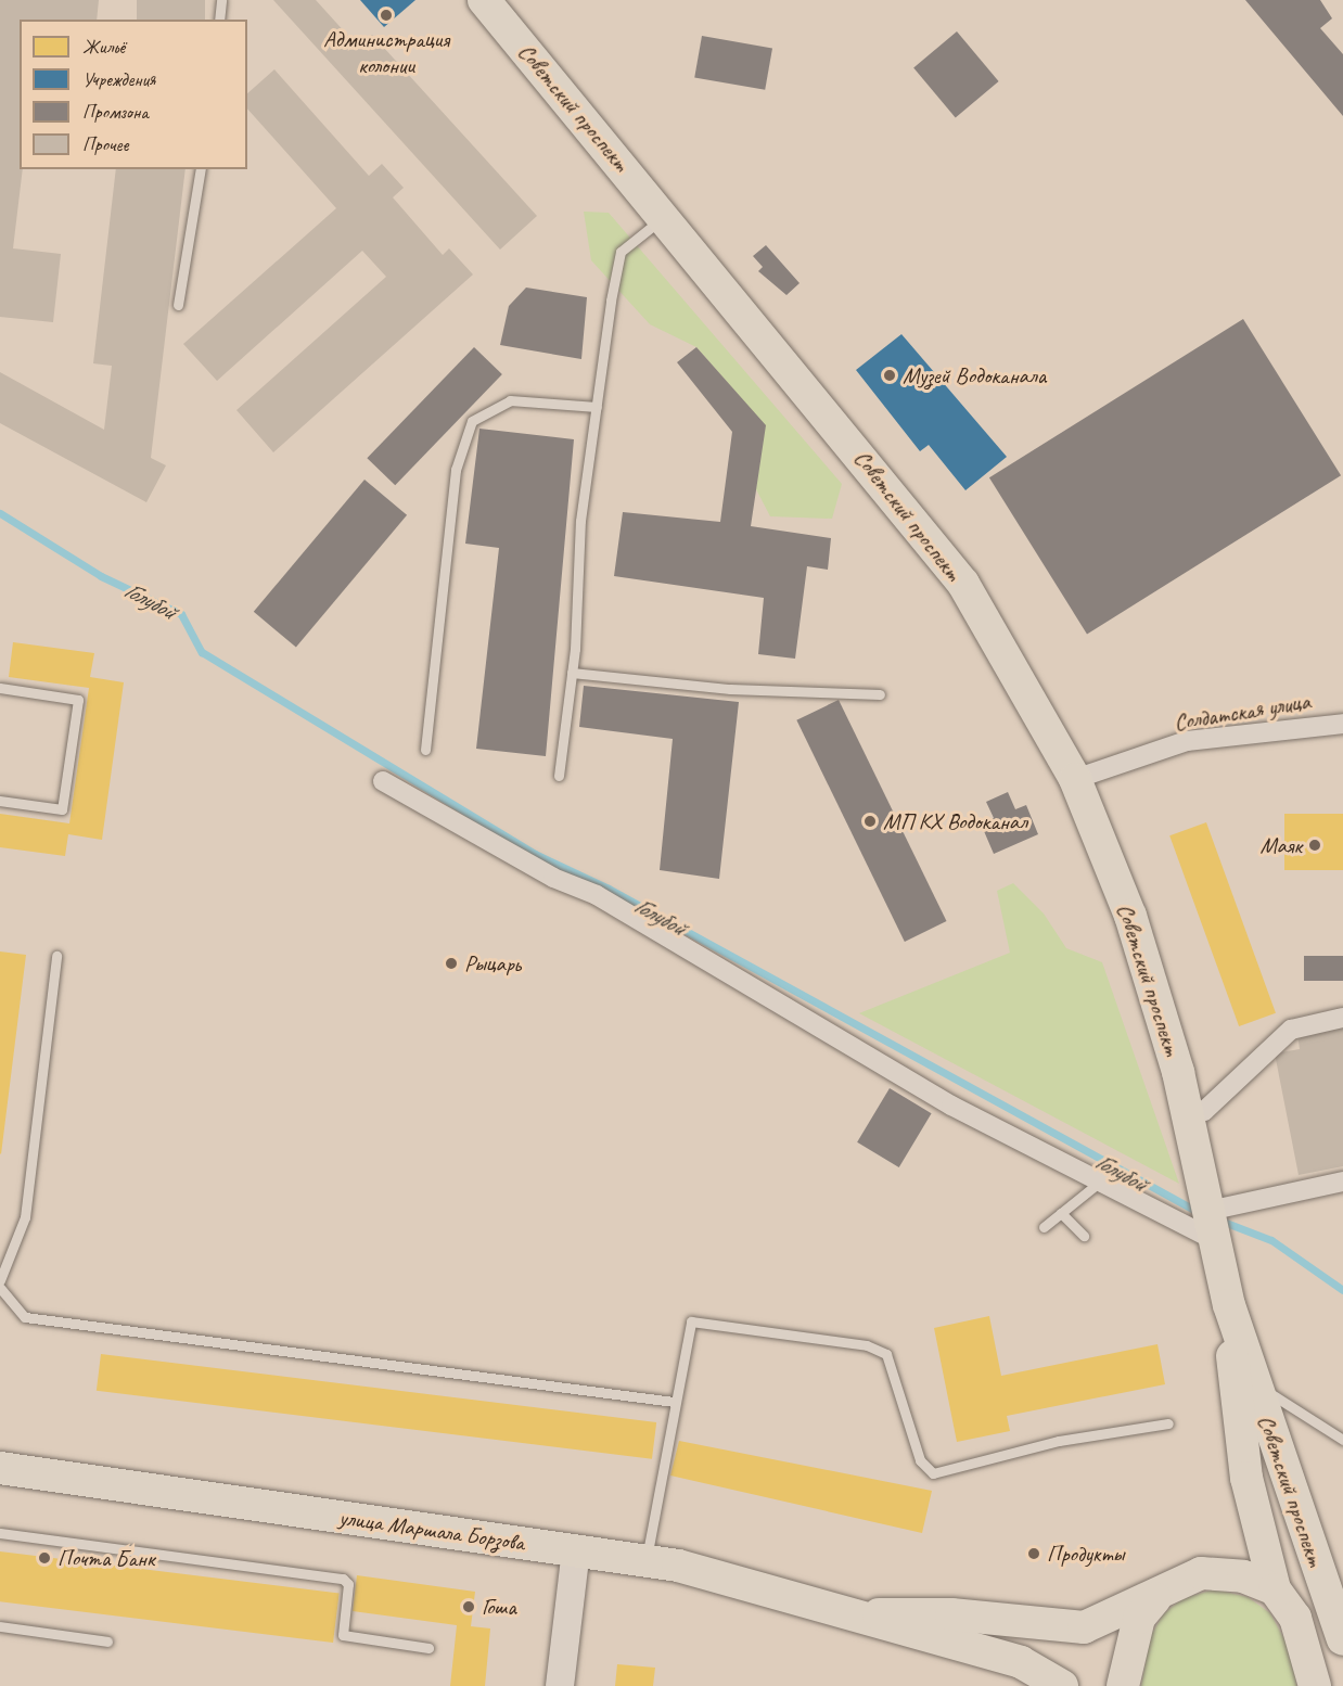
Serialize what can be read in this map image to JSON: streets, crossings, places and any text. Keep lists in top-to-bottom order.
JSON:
{
  "streets": {
    "main road": ["Советский проспект", "улица Маршала Борзова"],
    "street": ["Солдатская улица"]
  },
  "crossings": [
    ["Советский проспект", "Солдатская улица"],
    ["Советский проспект", "улица Маршала Борзова"]
  ],
  "water": ["Голубой"],
  "places": [
    "Администрация колонии",
    "Музей Водоканала",
    "МП КХ Водоканал",
    "Маяк",
    "Рыцарь",
    "Продукты",
    "Почта Банк",
    "Гоша"
  ],
  "legend": [
    "Жильё",
    "Учреждения",
    "Промзона",
    "Прочее"
  ]
}
